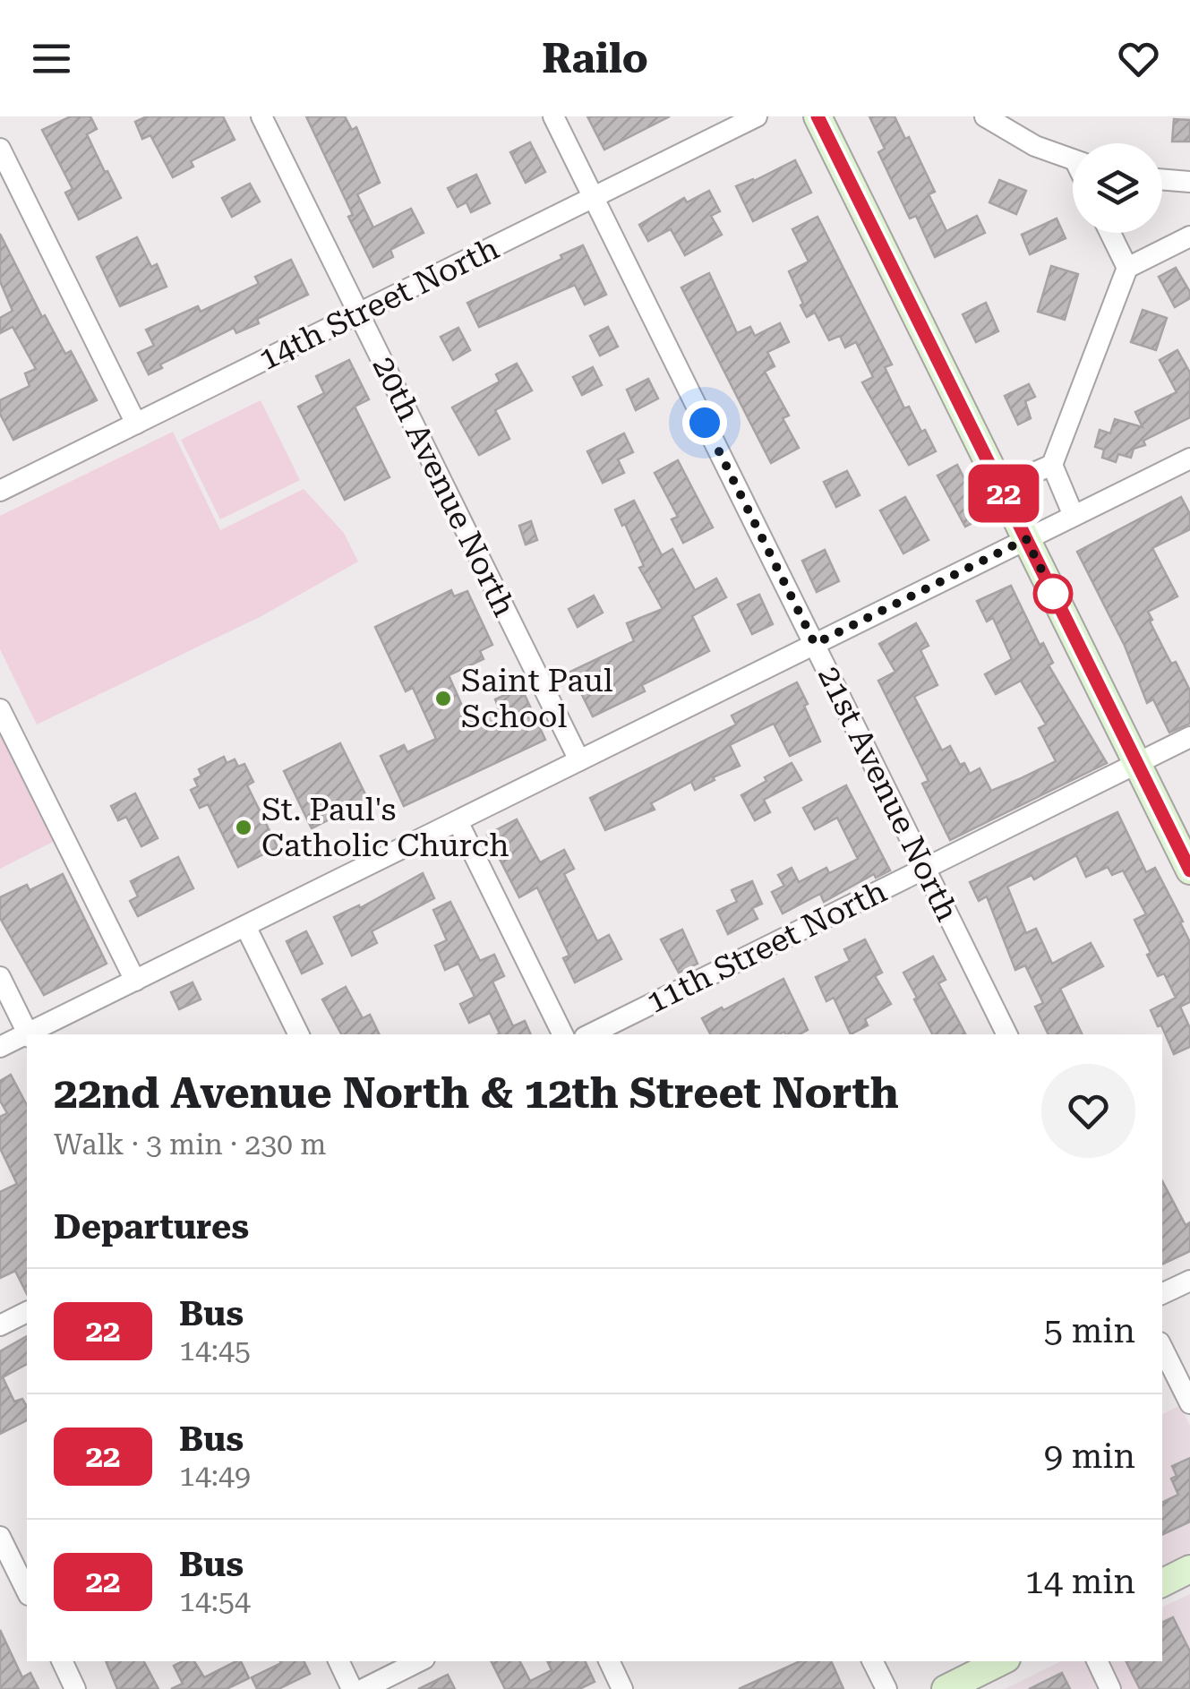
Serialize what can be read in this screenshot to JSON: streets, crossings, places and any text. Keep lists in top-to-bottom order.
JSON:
{
  "streets": {
    "street": [
      "14th Street North",
      "20th Avenue North",
      "21st Avenue North",
      "11th Street North"
    ]
  },
  "crossings": [
    ["14th Street North", "20th Avenue North"],
    ["14th Street North", "21st Avenue North"],
    ["21st Avenue North", "11th Street North"]
  ],
  "places": ["Saint Paul School", "St. Paul's Catholic Church"],
  "lines": ["bus line 22"],
  "page": {
    "header": "Railo",
    "on_map": "22",
    "heading": [
      ["22nd Avenue North & 12th Street North", "Walk · 3 min · 230 m"],
      "Departures"
    ],
    "list": [
      {
        "mark": "22",
        "name": "Bus",
        "note": "14:45",
        "value": "5 min"
      },
      {
        "mark": "22",
        "name": "Bus",
        "note": "14:49",
        "value": "9 min"
      },
      {
        "mark": "22",
        "name": "Bus",
        "note": "14:54",
        "value": "14 min"
      }
    ]
  }
}
